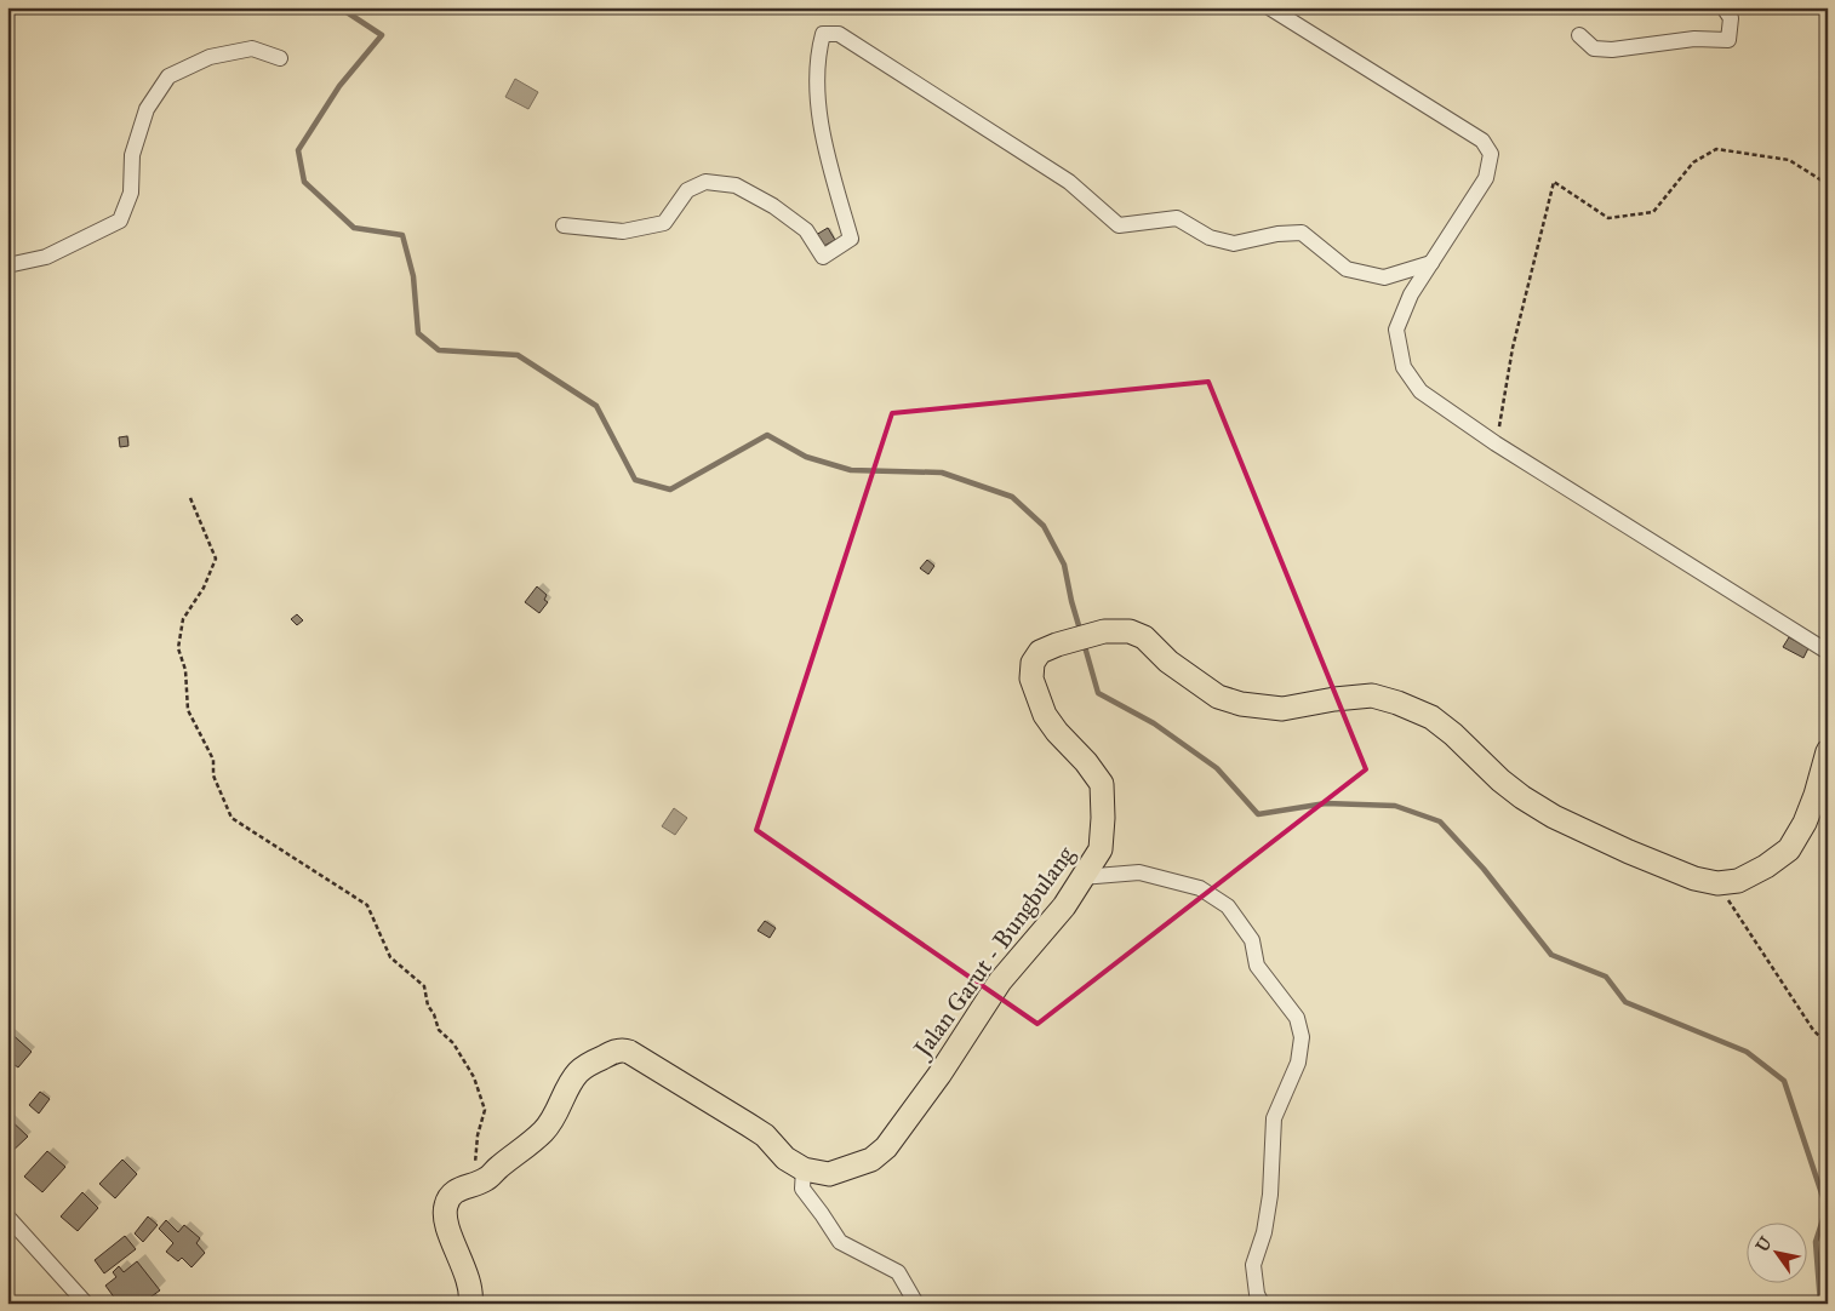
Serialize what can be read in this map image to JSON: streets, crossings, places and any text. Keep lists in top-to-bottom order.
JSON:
{
  "streets": {
    "main road": ["Jalan Garut - Bungbulang"]
  },
  "north": "top left"
}
